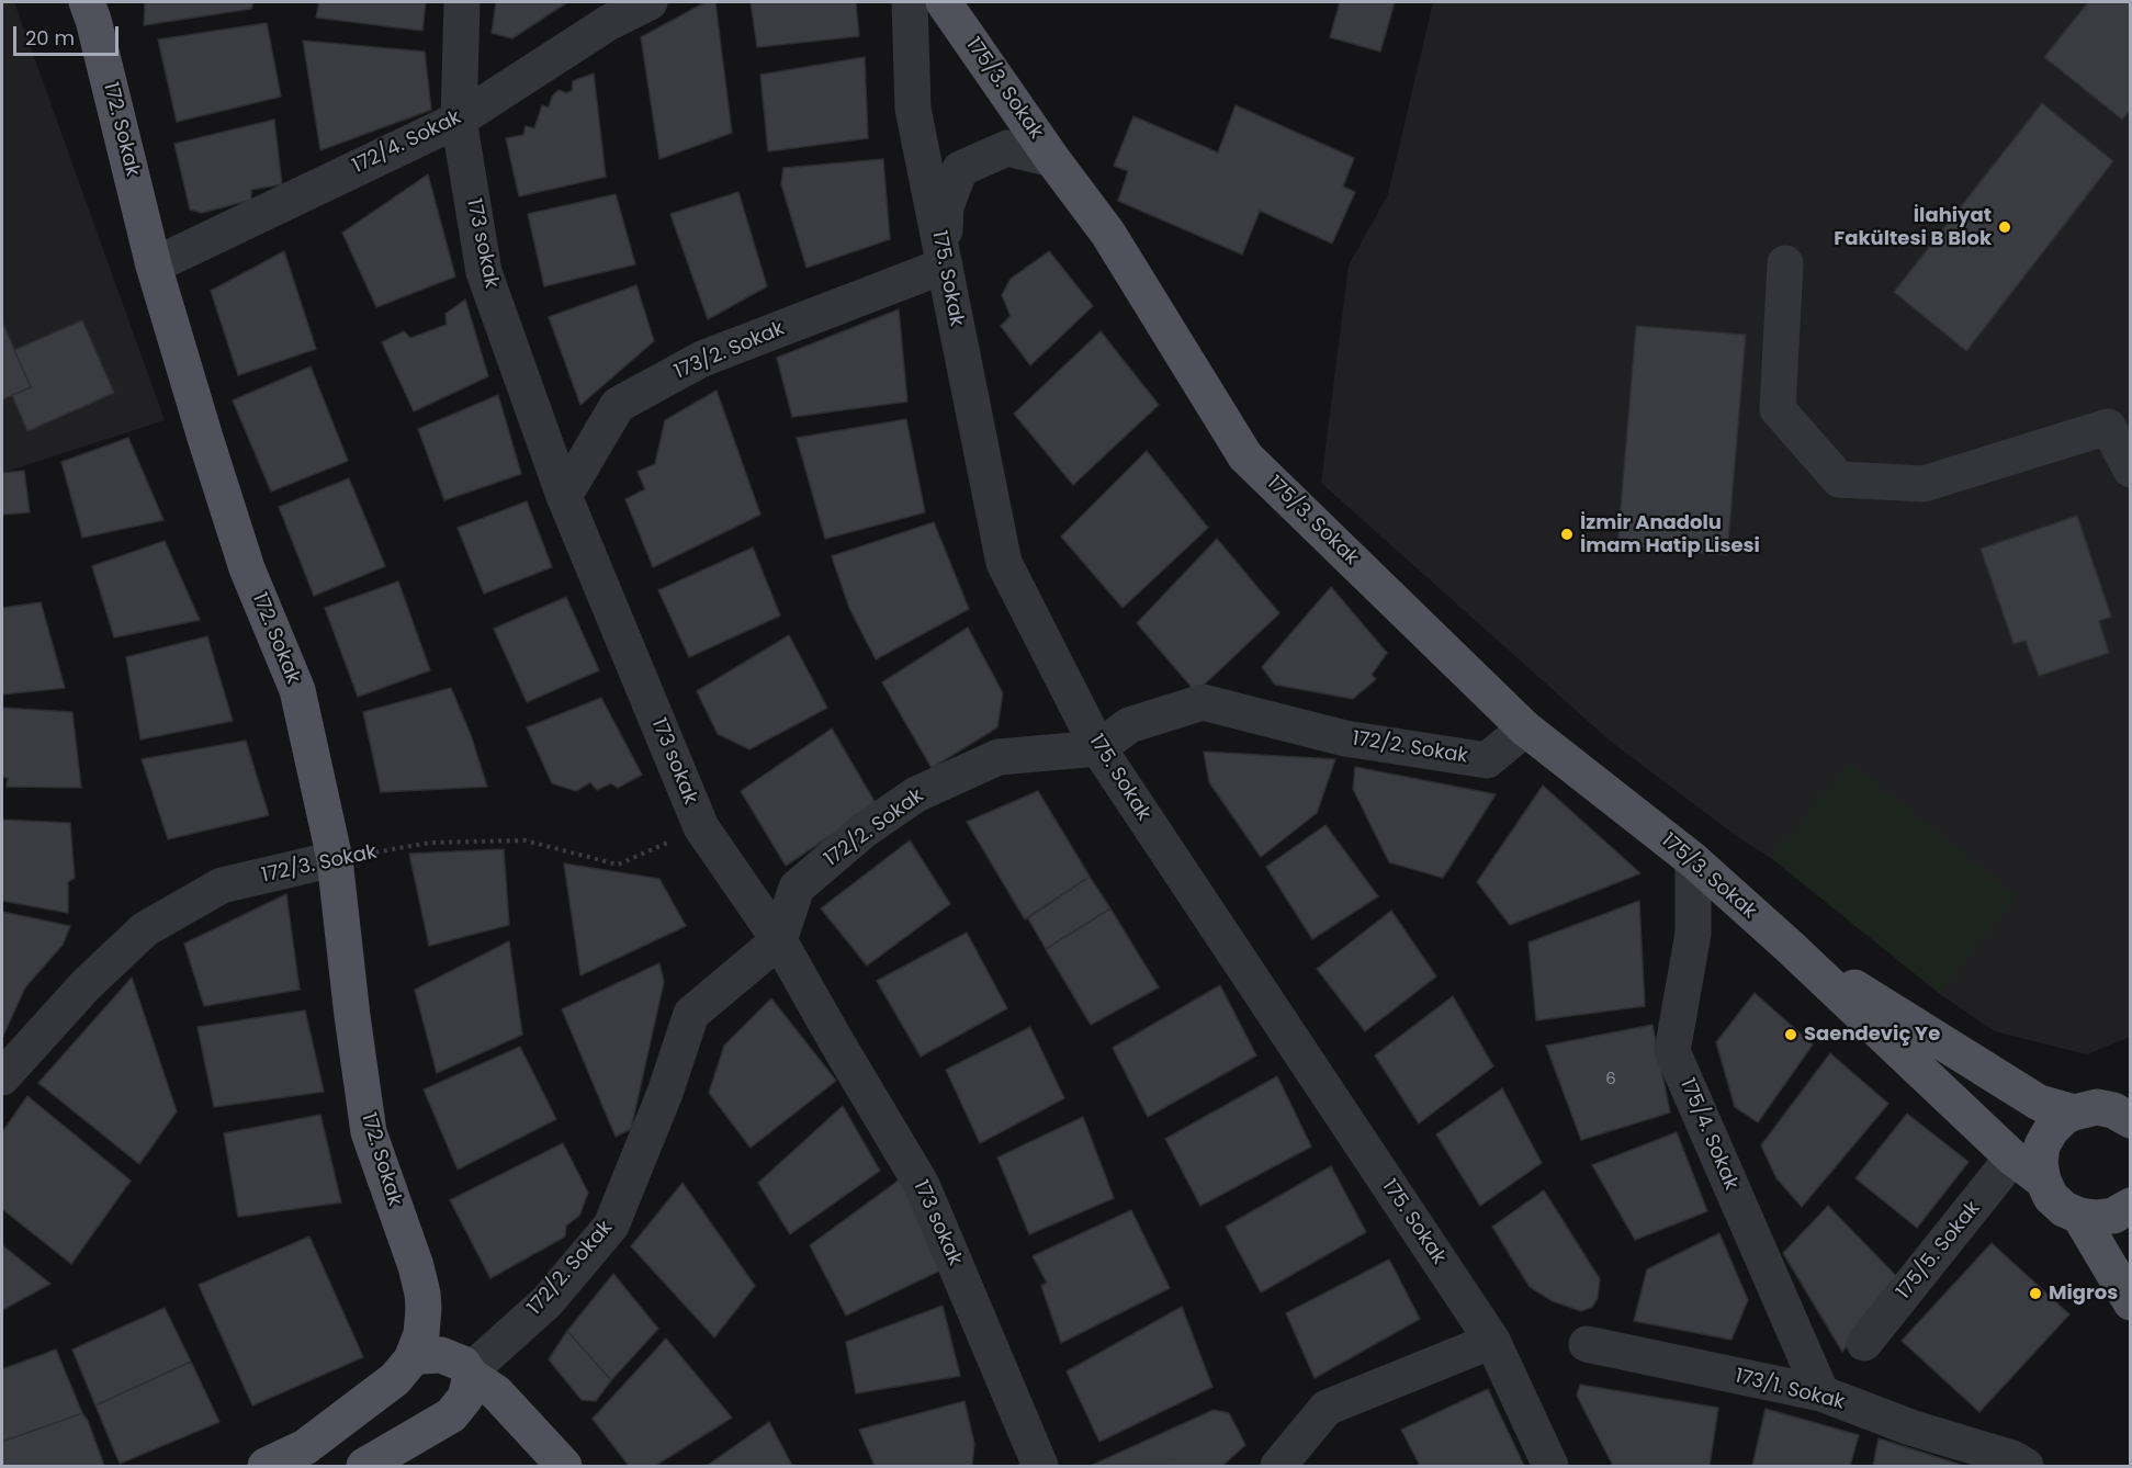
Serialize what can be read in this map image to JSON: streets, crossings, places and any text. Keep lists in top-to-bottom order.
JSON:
{
  "streets": {
    "main road": ["175/3. Sokak", "172. Sokak"],
    "street": [
      "172/4. Sokak",
      "173 sokak",
      "175. Sokak",
      "173/2. Sokak",
      "172/2. Sokak",
      "172/3. Sokak",
      "175/4. Sokak",
      "175/5. Sokak",
      "173/1. Sokak"
    ]
  },
  "crossings": [
    ["175/3. Sokak", "172/2. Sokak"],
    ["175/3. Sokak", "175/4. Sokak"],
    ["175/3. Sokak", "175/5. Sokak"],
    ["172. Sokak", "172/4. Sokak"],
    ["172. Sokak", "172/2. Sokak"],
    ["172. Sokak", "172/3. Sokak"],
    ["172/4. Sokak", "173 sokak"],
    ["173 sokak", "173/2. Sokak"],
    ["173 sokak", "172/2. Sokak"],
    ["173 sokak", "172/3. Sokak"],
    ["175. Sokak", "173/2. Sokak"],
    ["175. Sokak", "172/2. Sokak"],
    ["175/4. Sokak", "173/1. Sokak"]
  ],
  "places": [
    "İlahiyat Fakültesi B Blok",
    "İzmir Anadolu İmam Hatip Lisesi",
    "Saendeviç Ye",
    "Migros"
  ],
  "house_numbers": ["6"],
  "scale_bar": "20 m"
}
